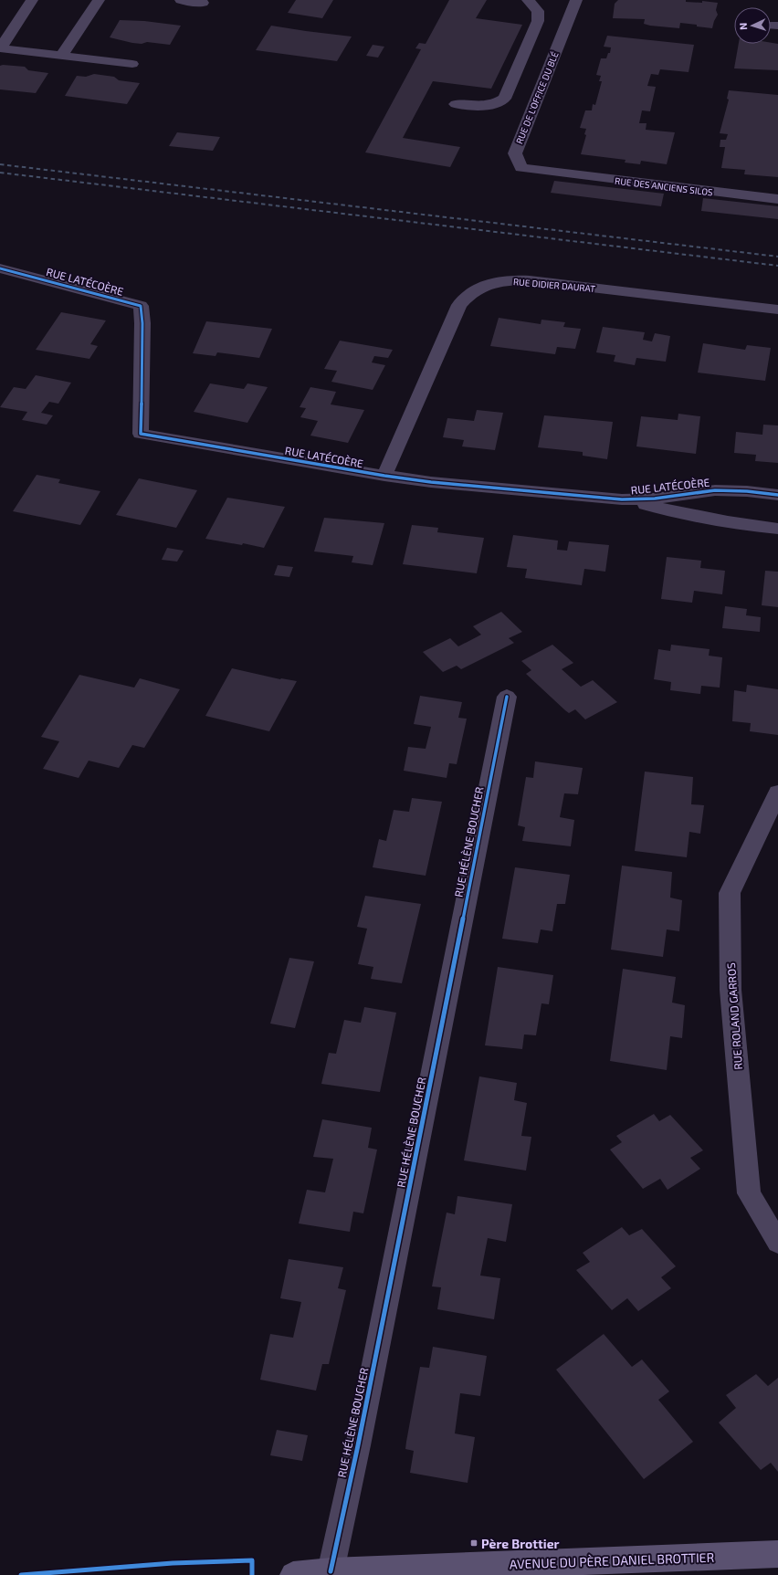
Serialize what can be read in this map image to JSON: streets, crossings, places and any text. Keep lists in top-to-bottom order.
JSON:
{
  "streets": {
    "main road": ["AVENUE DU PÈRE DANIEL BROTTIER"],
    "street": [
      "RUE DE L'OFFICE DU BLÉ",
      "RUE DES ANCIENS SILOS",
      "RUE LATÉCOÈRE",
      "RUE DIDIER DAURAT",
      "RUE HÉLÈNE BOUCHER",
      "RUE ROLAND GARROS"
    ]
  },
  "crossings": [
    ["RUE DE L'OFFICE DU BLÉ", "RUE DES ANCIENS SILOS"],
    ["RUE LATÉCOÈRE", "RUE DIDIER DAURAT"],
    ["RUE HÉLÈNE BOUCHER", "AVENUE DU PÈRE DANIEL BROTTIER"]
  ],
  "places": {
    "transit": ["Père Brottier"]
  },
  "north": "left"
}
